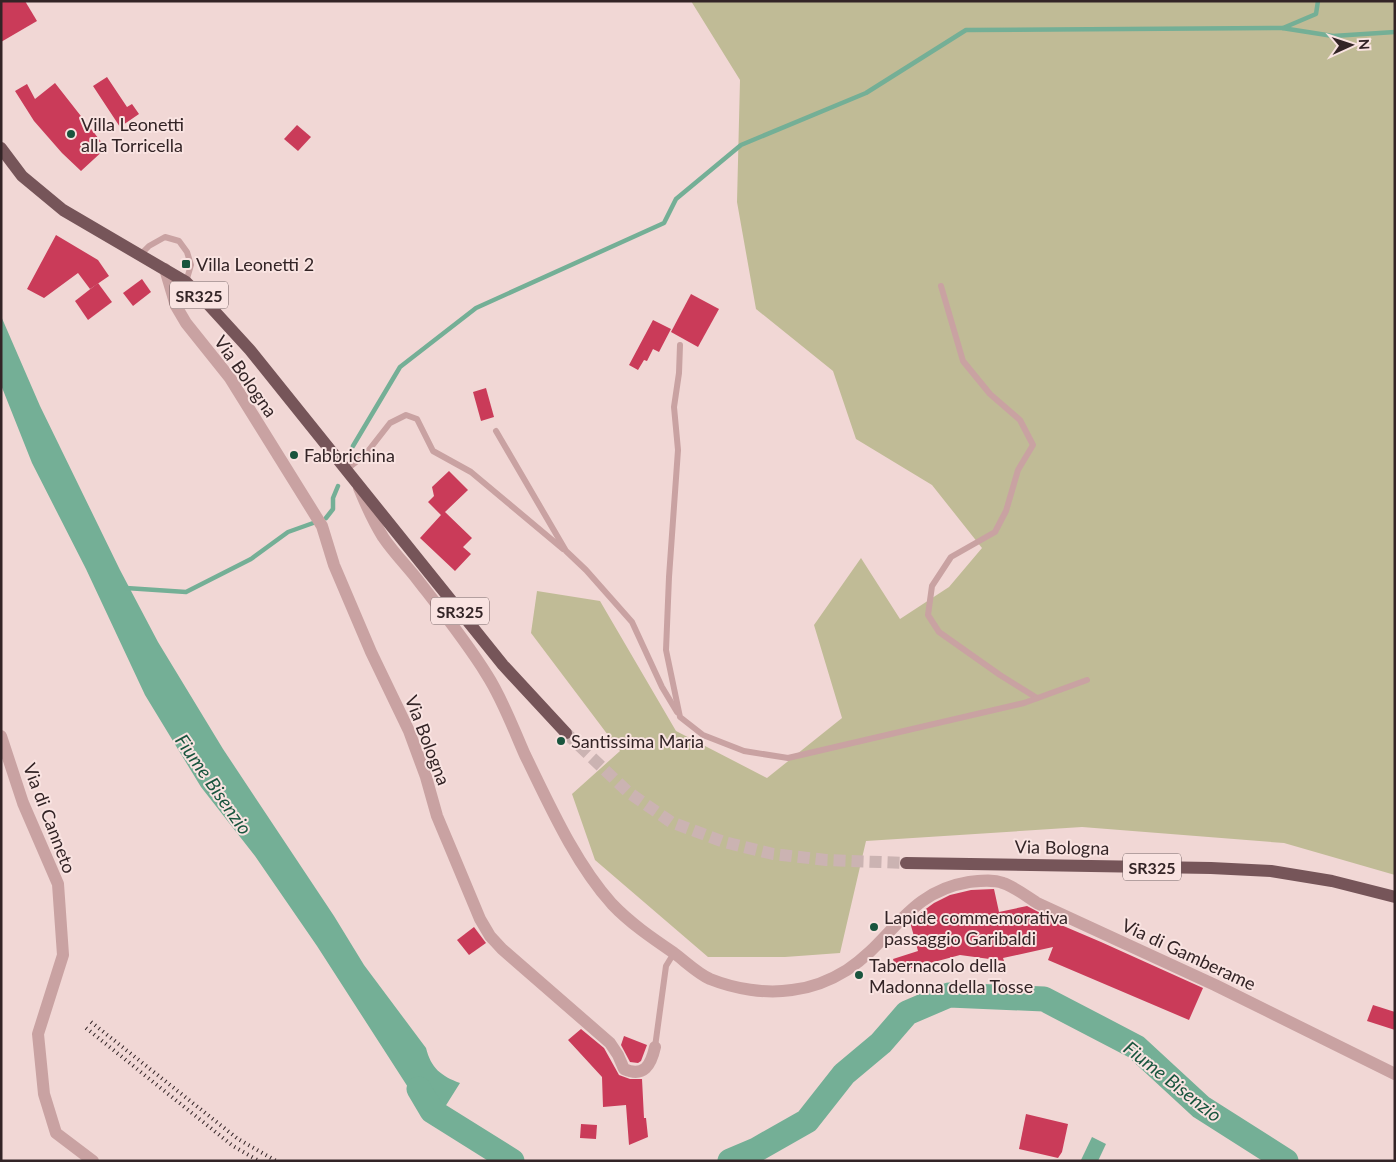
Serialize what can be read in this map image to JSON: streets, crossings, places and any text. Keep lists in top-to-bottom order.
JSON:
{
  "streets": {
    "main road": ["SR325", "Via Bologna"],
    "street": ["Via di Canneto", "Via di Gamberame"]
  },
  "crossings": [
    ["Via Bologna", "Via di Gamberame"]
  ],
  "water": ["Fiume Bisenzio"],
  "places": {
    "other": [
      "Villa Leonetti alla Torricella",
      "Fabbrichina",
      "Santissima Maria",
      "Lapide commemorativa passaggio Garibaldi",
      "Tabernacolo della Madonna della Tosse"
    ],
    "transit": ["Villa Leonetti 2"]
  },
  "north": "right"
}
